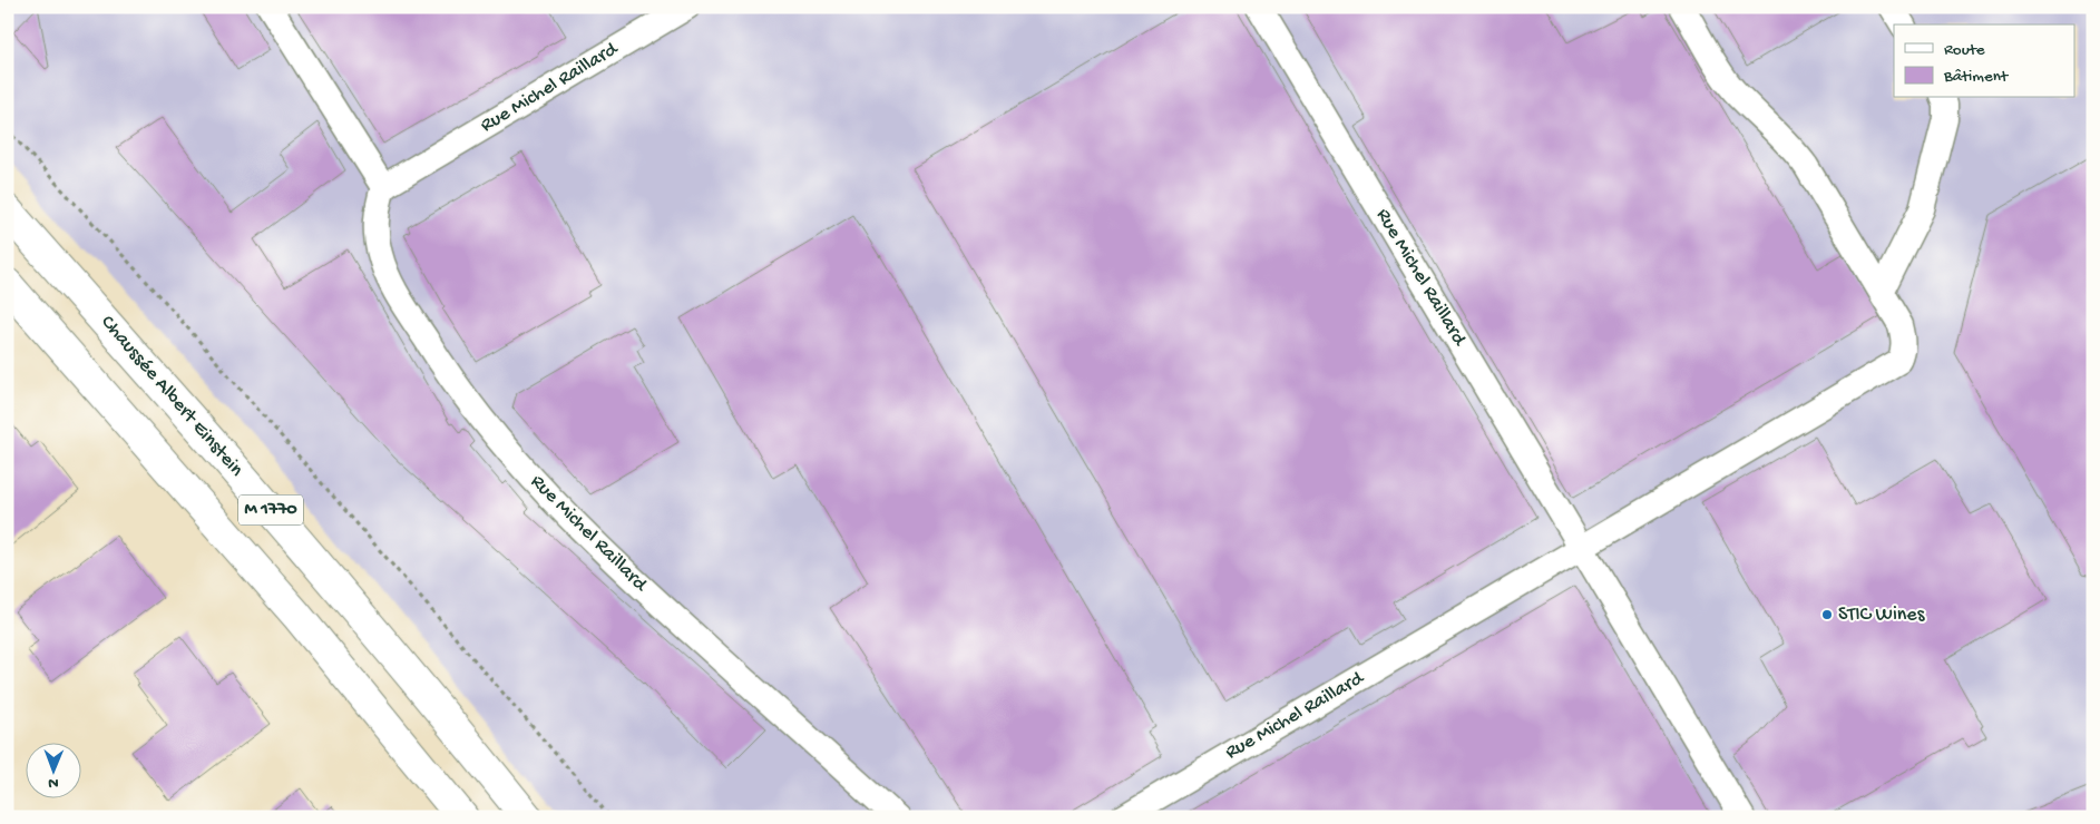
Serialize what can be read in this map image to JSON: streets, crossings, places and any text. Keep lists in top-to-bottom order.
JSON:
{
  "streets": {
    "main road": ["Chaussée Albert Einstein", "M 1770"],
    "street": ["Rue Michel Raillard"]
  },
  "places": ["STIC Wines"],
  "legend": ["Route", "Bâtiment"],
  "north": "bottom"
}
